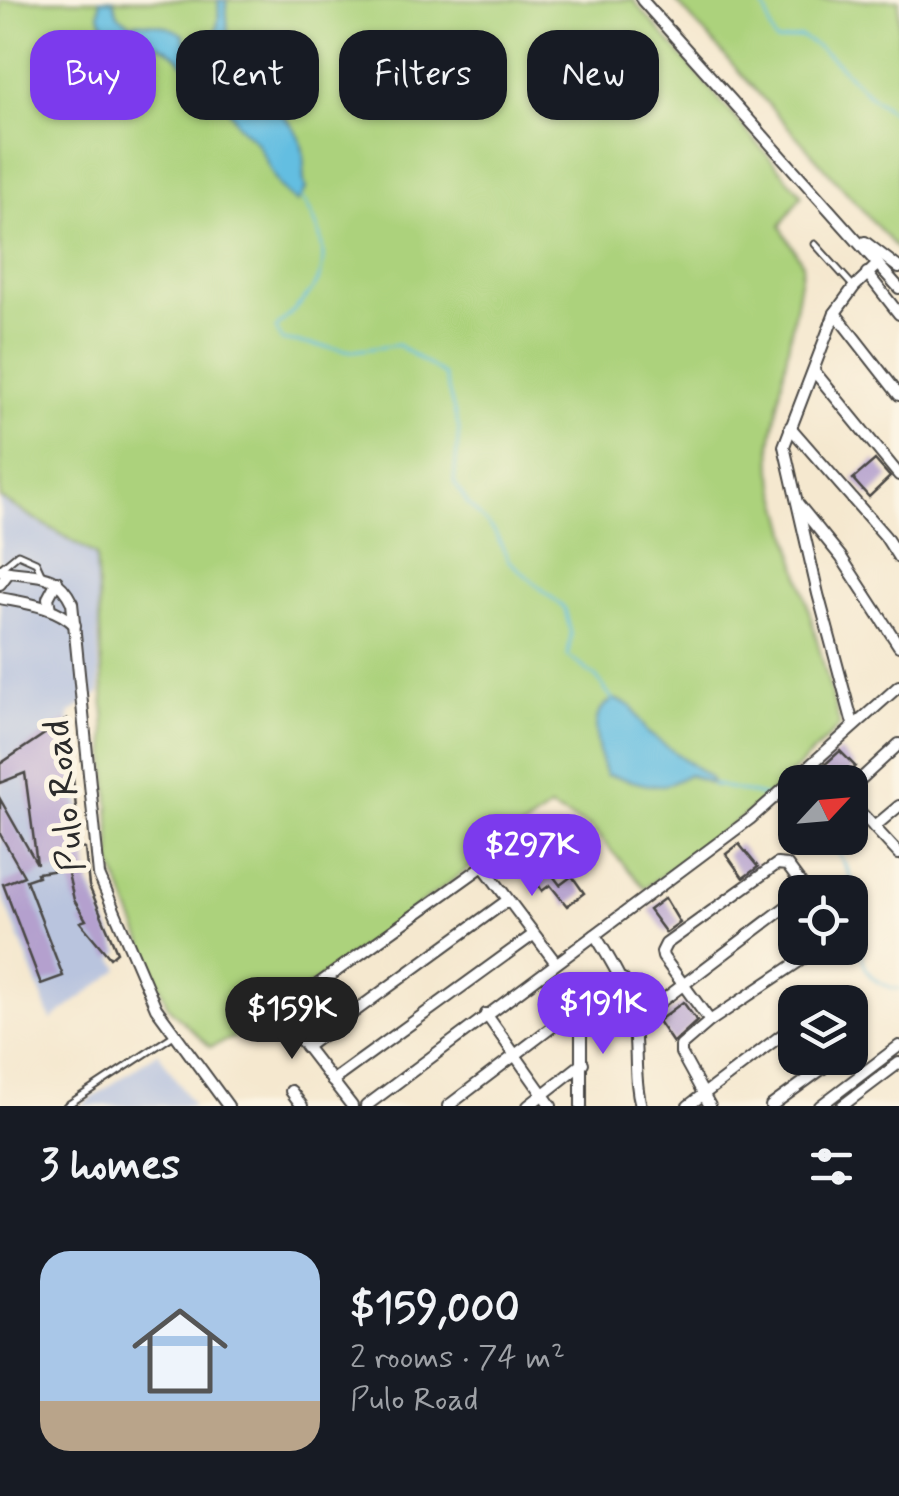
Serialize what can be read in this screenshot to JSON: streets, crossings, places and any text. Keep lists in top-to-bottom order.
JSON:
{
  "streets": {
    "street": ["Pulo Road"]
  },
  "north": "top right",
  "page": {
    "chip": [
      "Buy",
      "Rent",
      "Filters",
      "New"
    ],
    "price": ["$297K", "$191K", "$159K"],
    "heading": "3 homes",
    "list": [
      {
        "name": "$159,000",
        "note": "2 rooms · 74 m² · Pulo Road"
      }
    ]
  }
}
